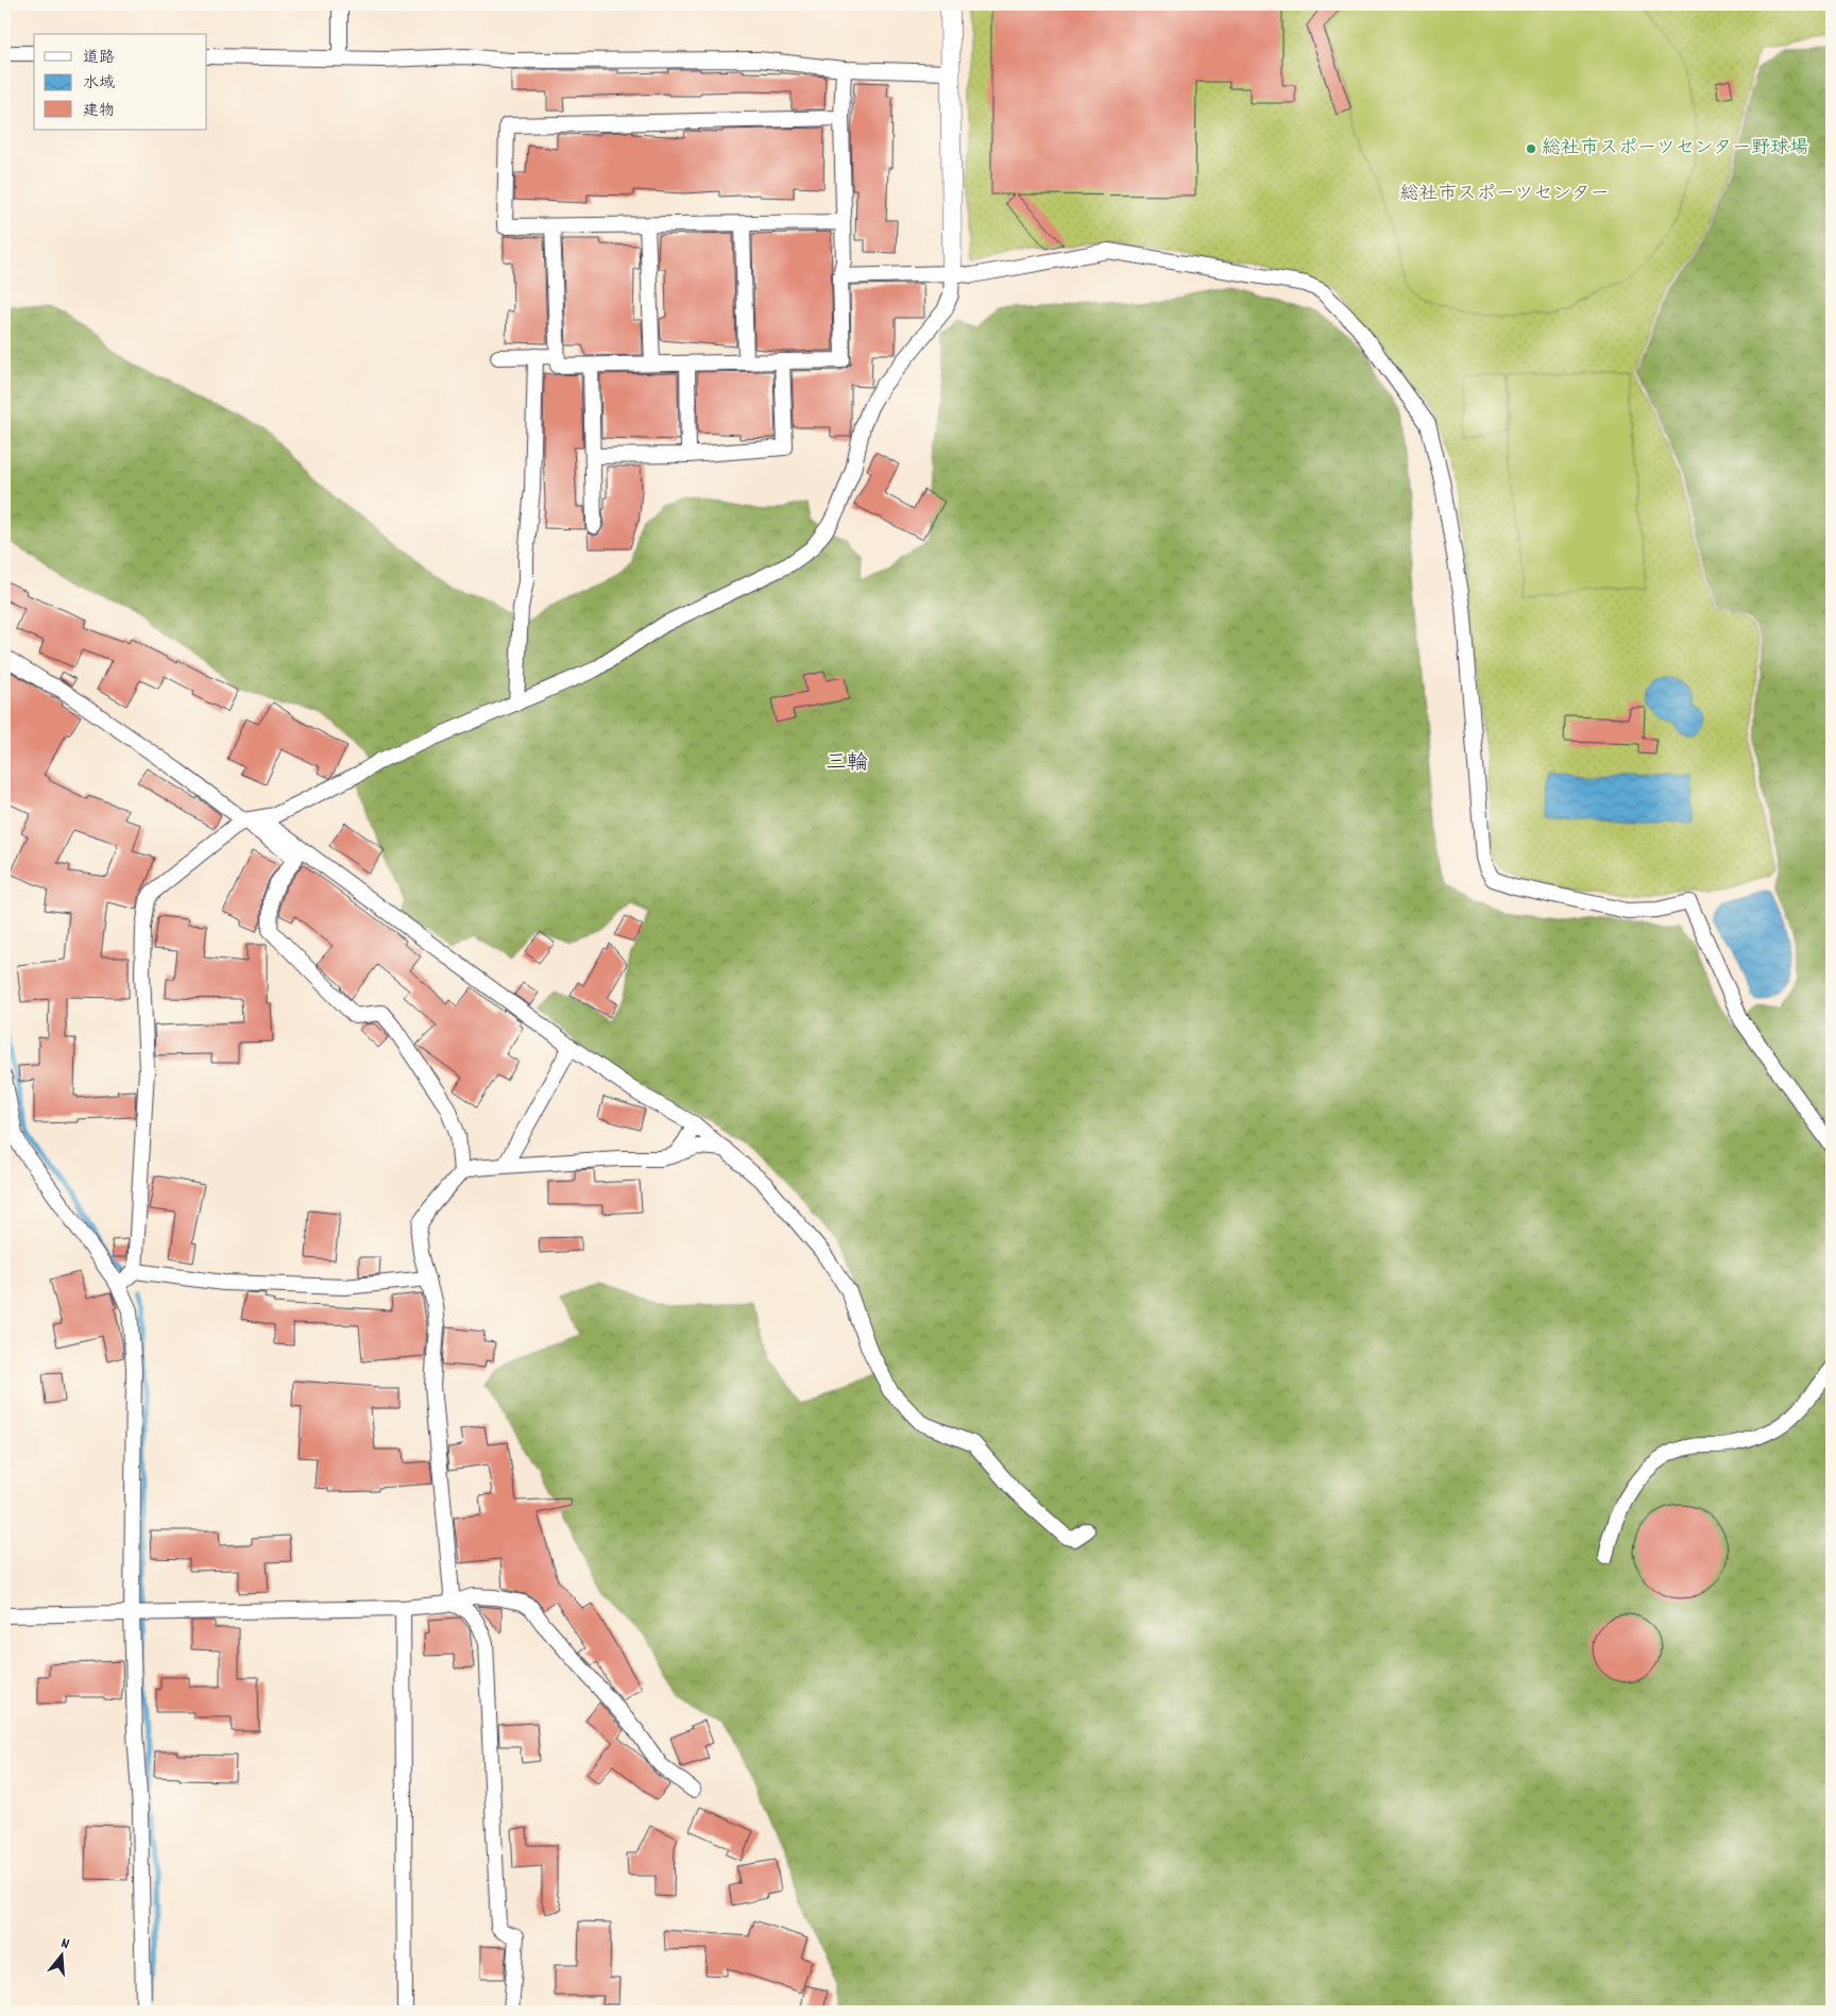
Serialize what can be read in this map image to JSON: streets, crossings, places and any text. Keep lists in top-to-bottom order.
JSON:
{
  "districts": ["三輪"],
  "parks": ["総社市スポーツセンター"],
  "places": ["総社市スポーツセンター野球場"],
  "legend": ["道路", "水域", "建物"],
  "north": "top"
}
